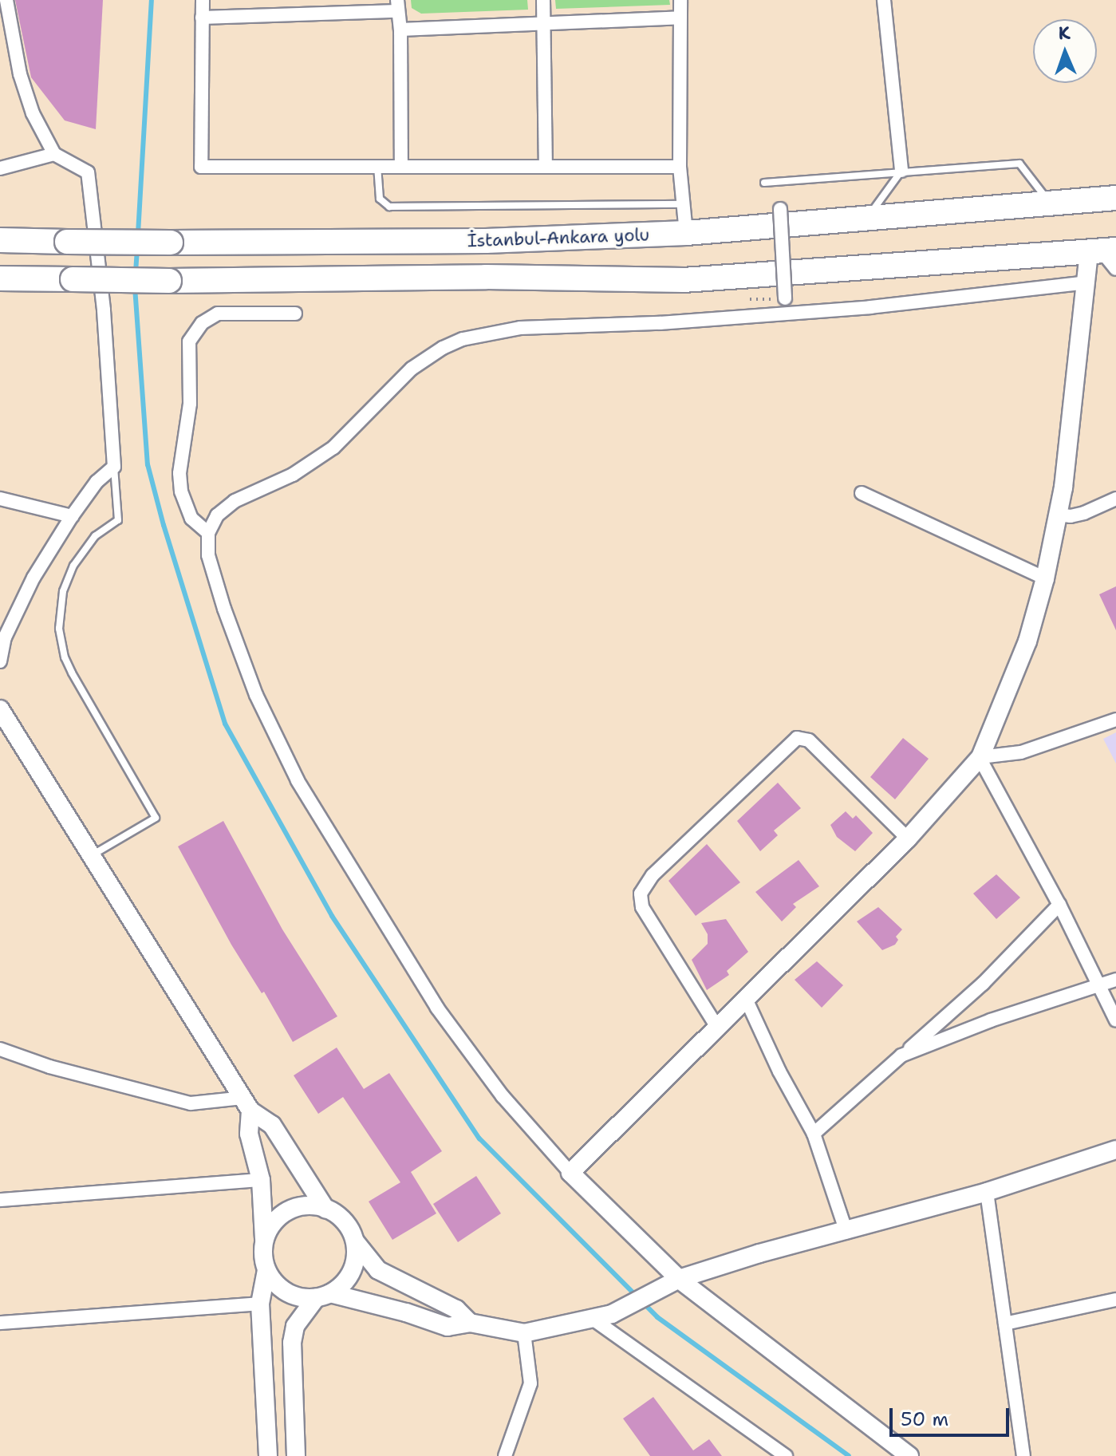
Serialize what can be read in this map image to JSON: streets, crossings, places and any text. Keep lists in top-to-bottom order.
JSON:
{
  "streets": {
    "highway": ["İstanbul-Ankara yolu"]
  },
  "scale_bar": "50 m",
  "north": "top"
}
